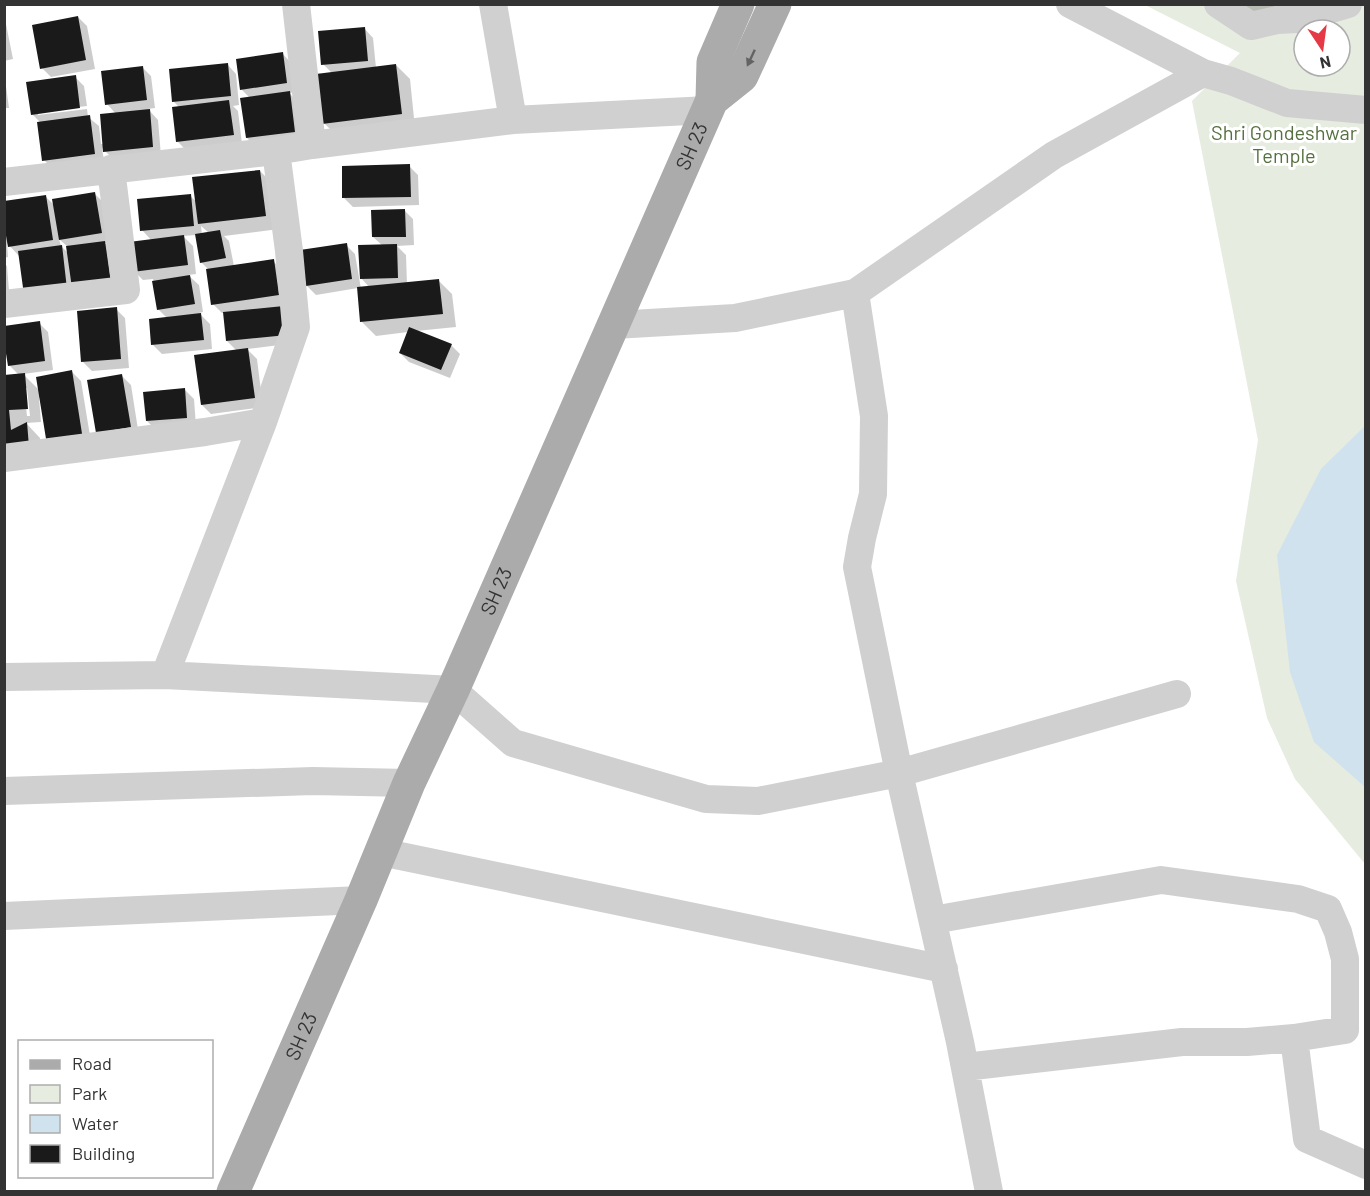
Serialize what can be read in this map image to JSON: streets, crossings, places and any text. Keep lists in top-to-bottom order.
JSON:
{
  "streets": {
    "main road": ["SH 23"]
  },
  "parks": ["Shri Gondeshwar Temple"],
  "legend": [
    "Road",
    "Park",
    "Water",
    "Building"
  ],
  "north": "bottom"
}
